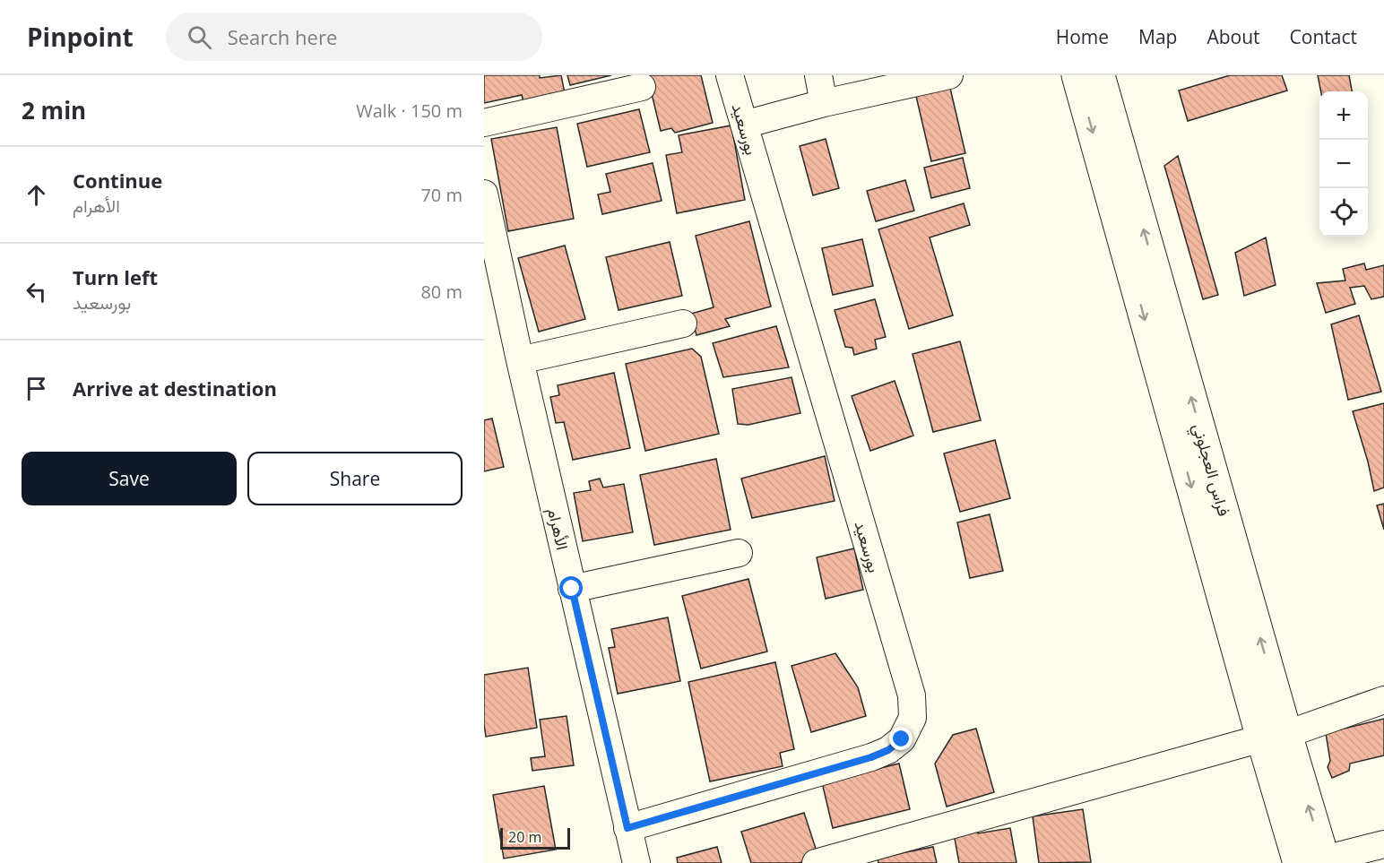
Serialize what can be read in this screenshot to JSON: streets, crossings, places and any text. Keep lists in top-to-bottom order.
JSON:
{
  "streets": {
    "main road": ["فراس العجلوني"],
    "street": ["بورسعيد", "الأهرام"]
  },
  "crossings": [
    ["بورسعيد", "الأهرام"]
  ],
  "scale_bar": "20 m",
  "page": {
    "header": "Pinpoint",
    "search": "Search here",
    "nav": [
      "Home",
      "Map",
      "About",
      "Contact"
    ],
    "heading": ["2 min", "Walk · 150 m"],
    "map_buttons": ["+", "−"],
    "list": [
      ["Continue", "الأهرام", "70 m"],
      ["Turn left", "بورسعيد", "80 m"],
      "Arrive at destination"
    ],
    "buttons": ["Save", "Share"],
    "scale": "20 m"
  }
}
